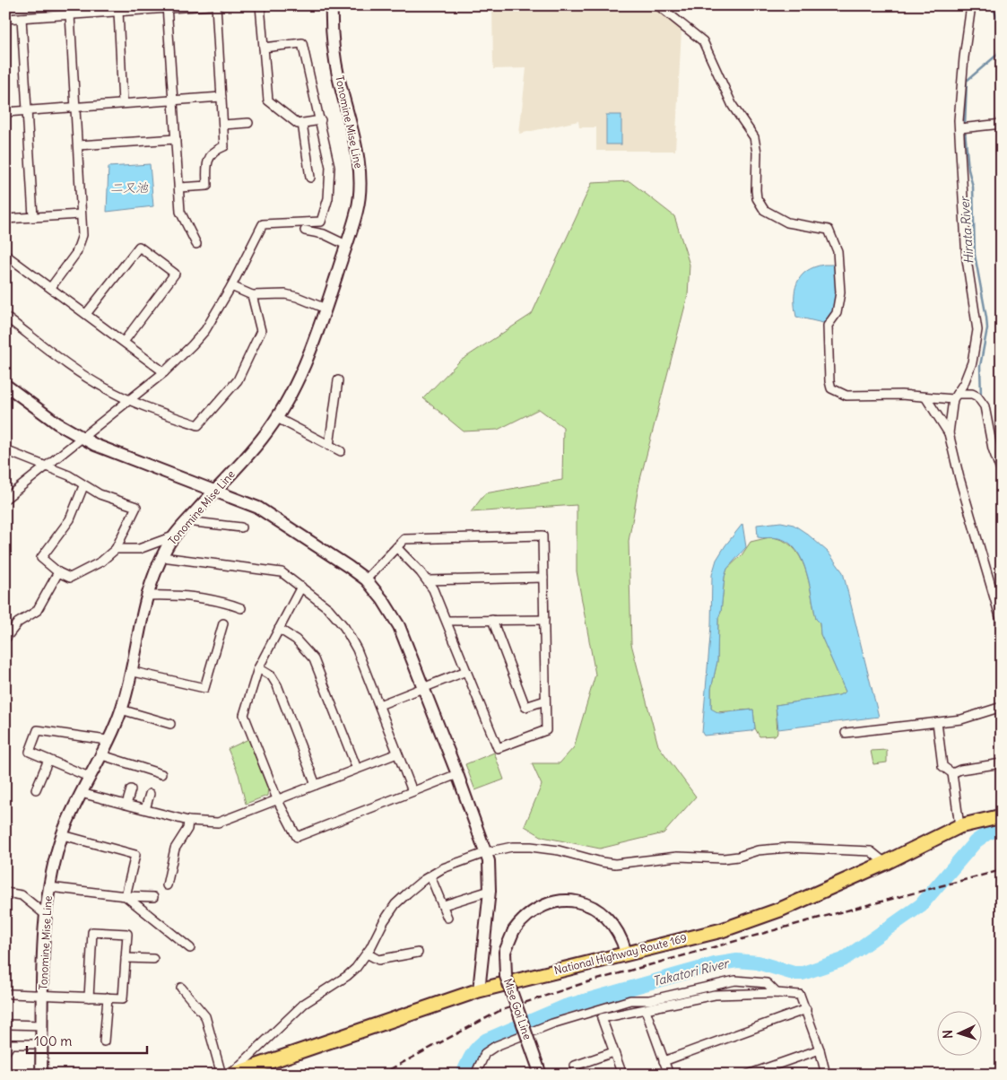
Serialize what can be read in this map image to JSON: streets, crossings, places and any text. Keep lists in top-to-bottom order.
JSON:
{
  "streets": {
    "highway": ["National Highway Route 169"],
    "main road": ["Tonomine Mise Line", "Mise Goi Line"]
  },
  "crossings": [
    ["National Highway Route 169", "Mise Goi Line"]
  ],
  "water": ["二又池", "Hirata River", "Takatori River"],
  "scale_bar": "100 m",
  "north": "left"
}
